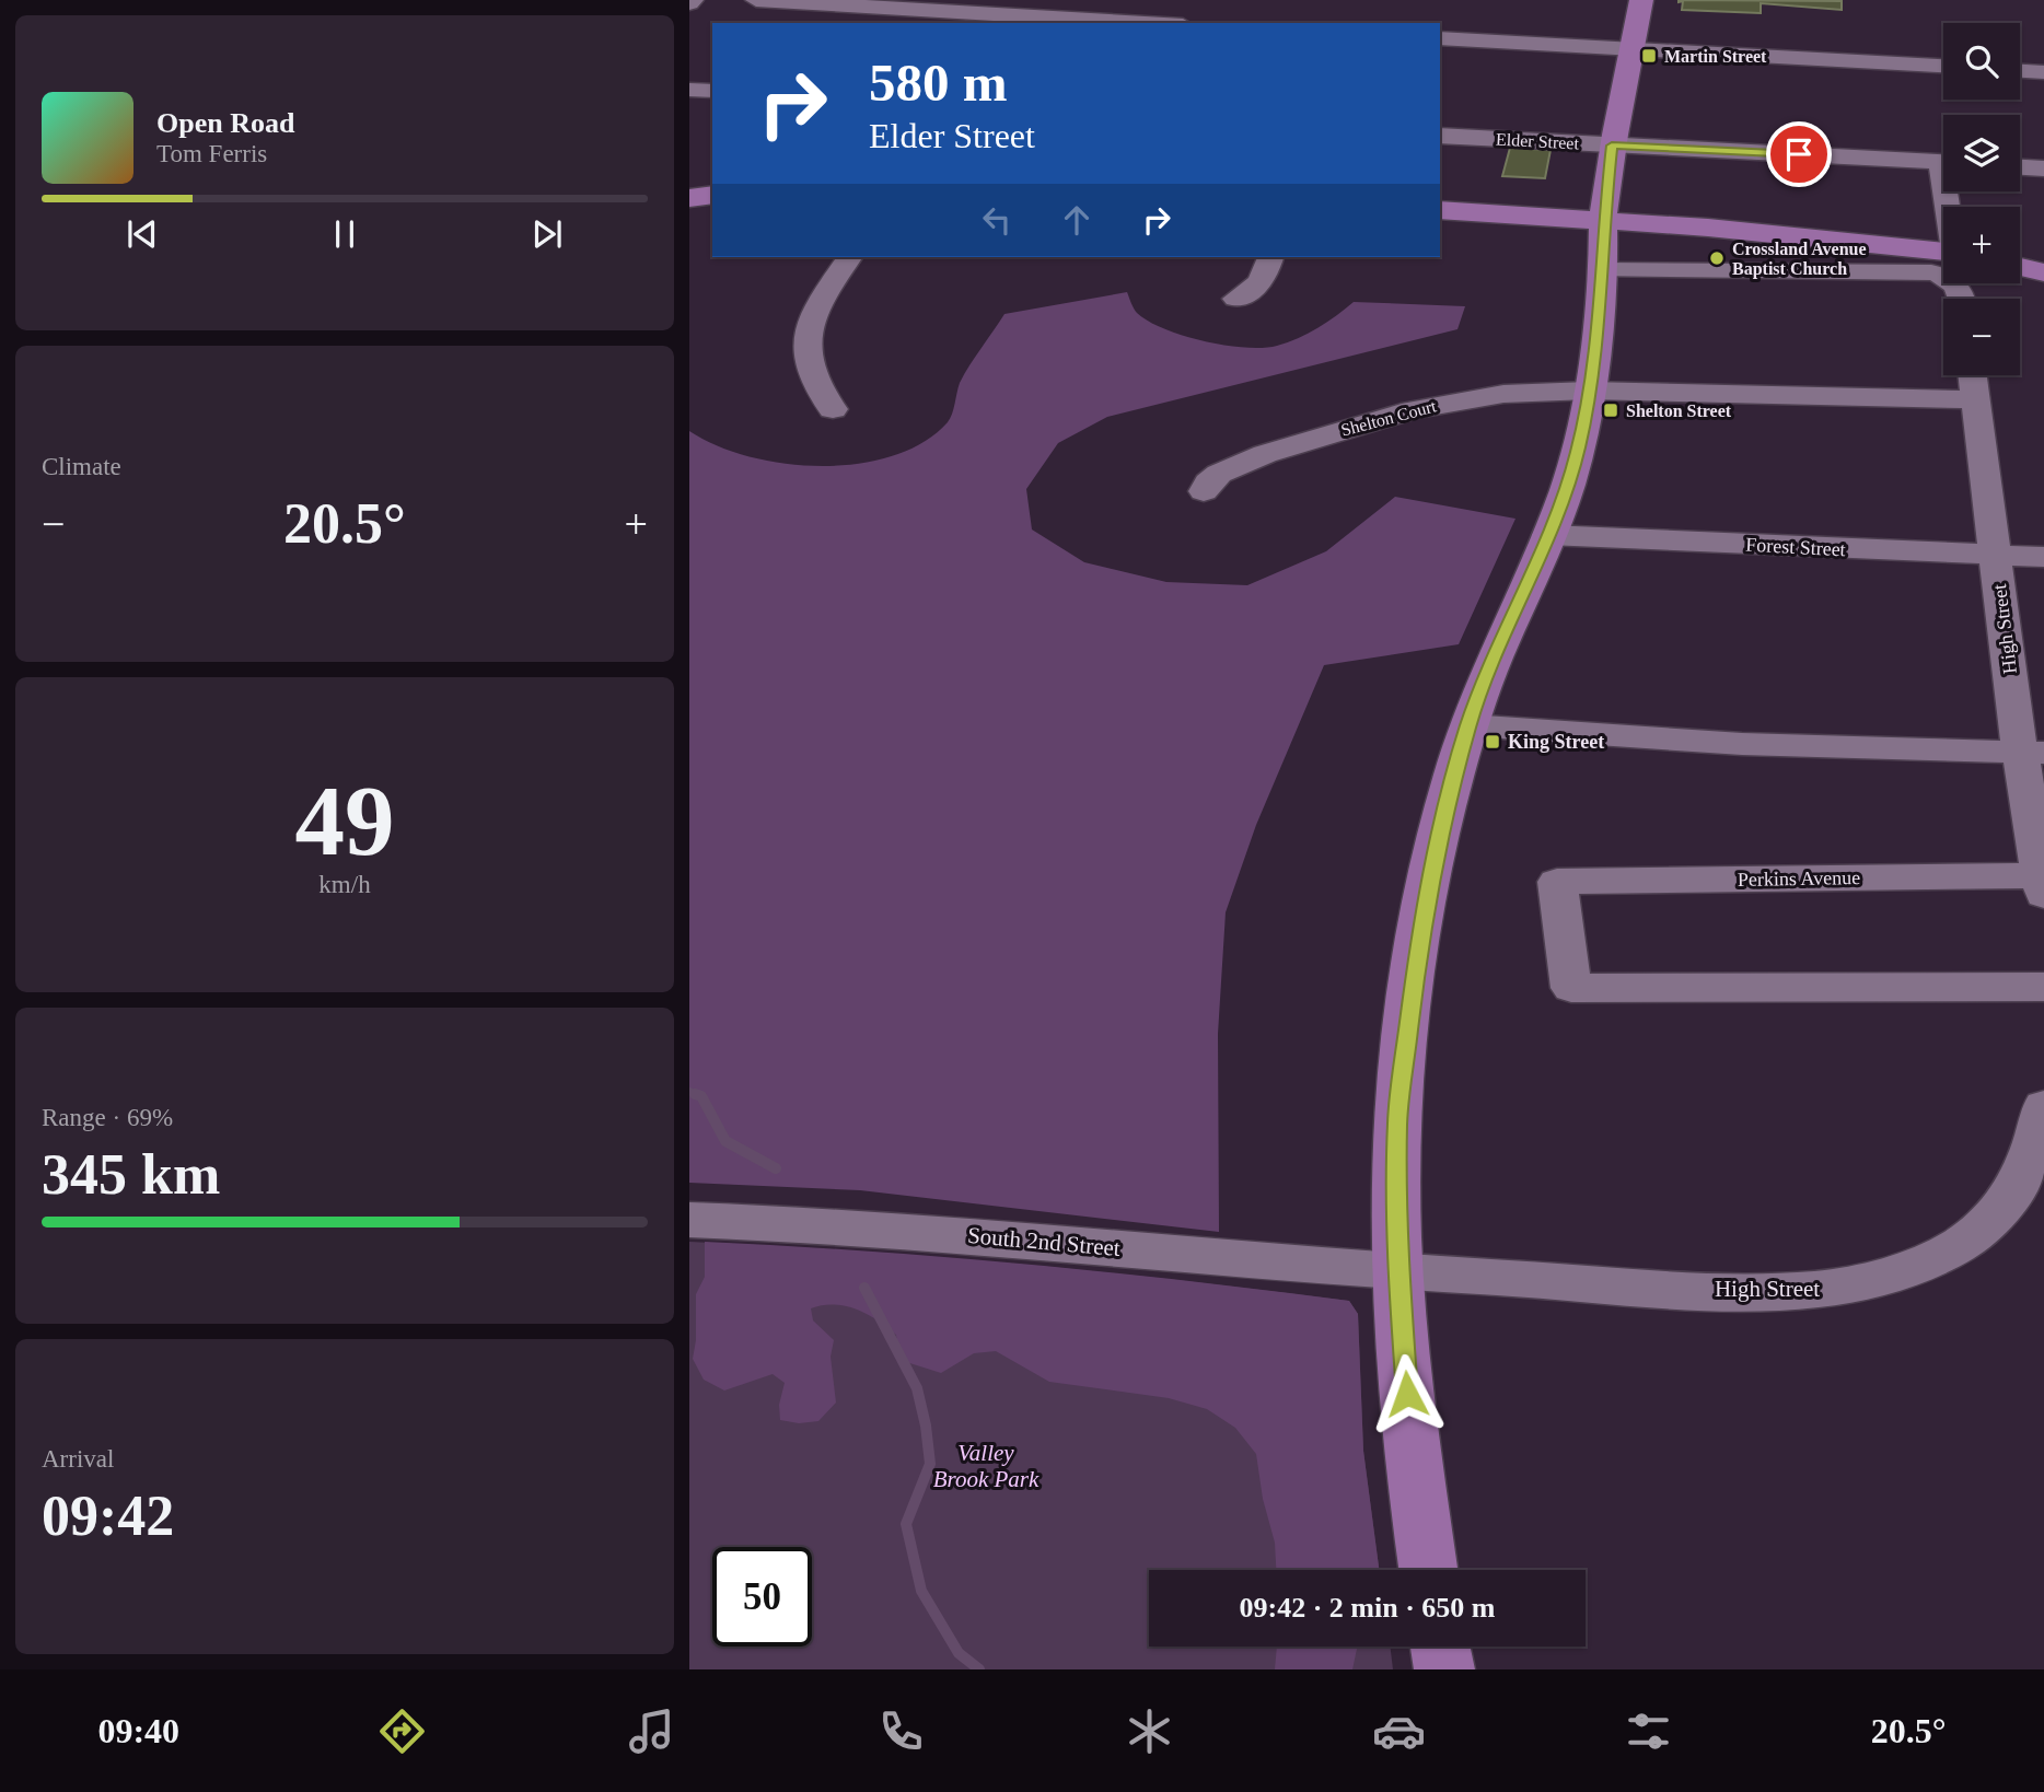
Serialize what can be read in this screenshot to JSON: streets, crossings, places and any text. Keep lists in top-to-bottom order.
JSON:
{
  "streets": {
    "street": [
      "Elder Street",
      "Shelton Court",
      "Forest Street",
      "High Street",
      "Perkins Avenue",
      "South 2nd Street"
    ]
  },
  "crossings": [
    ["Forest Street", "High Street"],
    ["High Street", "Perkins Avenue"],
    ["High Street", "South 2nd Street"]
  ],
  "parks": ["Valley Brook Park"],
  "places": {
    "transit": ["Martin Street", "Shelton Street", "King Street"],
    "other": ["Crossland Avenue Baptist Church"]
  },
  "page": {
    "map_buttons": ["+", "−"],
    "turn": ["580 m", "Elder Street"],
    "song": ["Open Road", "Tom Ferris"],
    "tile": [
      "Climate",
      ["49", "km/h"],
      ["Range · 69%", "345 km"],
      ["Arrival", "09:42"]
    ],
    "heat": ["−", "20.5°", "+"],
    "limit": "50",
    "trip": "09:42 · 2 min · 650 m",
    "tabs": ["09:40", "20.5°"]
  }
}
